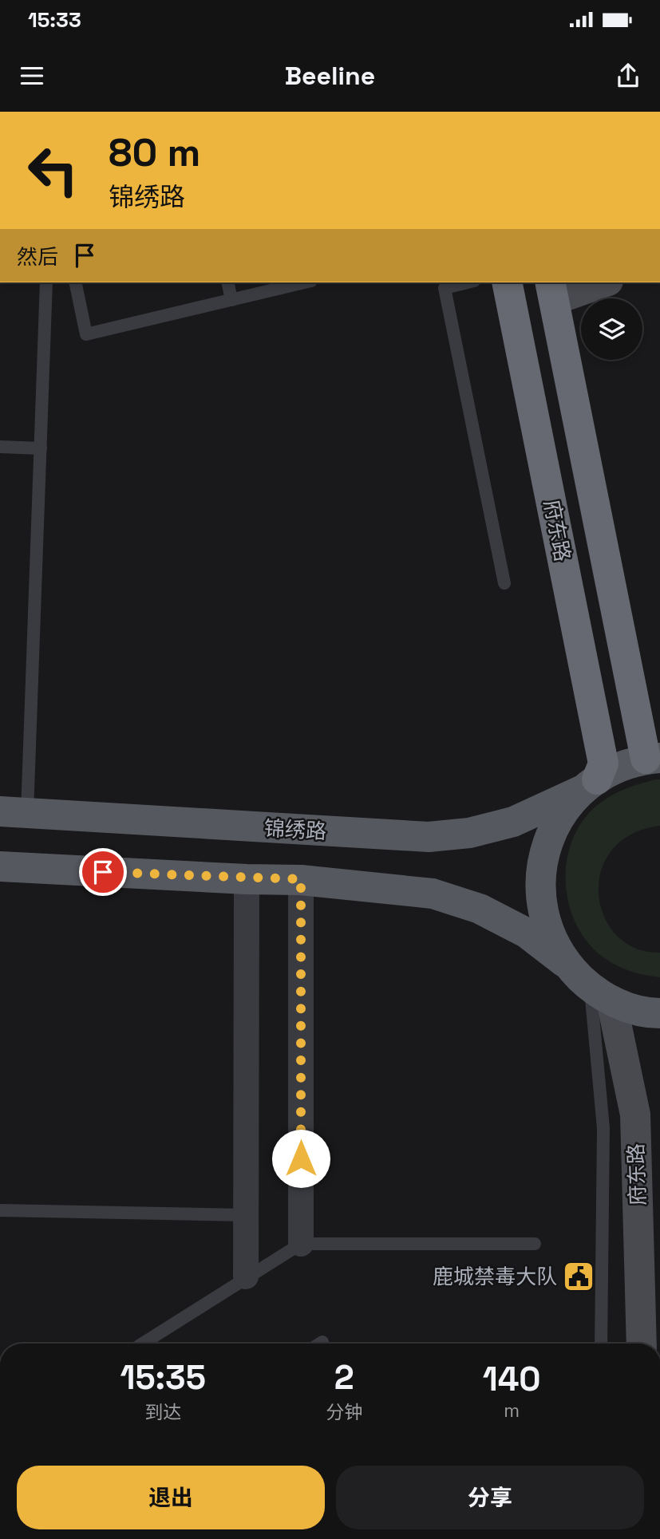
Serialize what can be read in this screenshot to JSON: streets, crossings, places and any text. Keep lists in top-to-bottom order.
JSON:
{
  "streets": {
    "highway": ["府东路"],
    "main road": ["锦绣路"]
  },
  "crossings": [
    ["府东路", "锦绣路"]
  ],
  "places": {
    "public building": ["鹿城禁毒大队"]
  },
  "page": {
    "status": "15:33",
    "header": "Beeline",
    "turn": ["80 m", "锦绣路"],
    "then": "然后",
    "eta": [
      "15:35",
      "到达",
      "2",
      "分钟",
      "140",
      "m"
    ],
    "buttons": ["退出", "分享"]
  }
}
